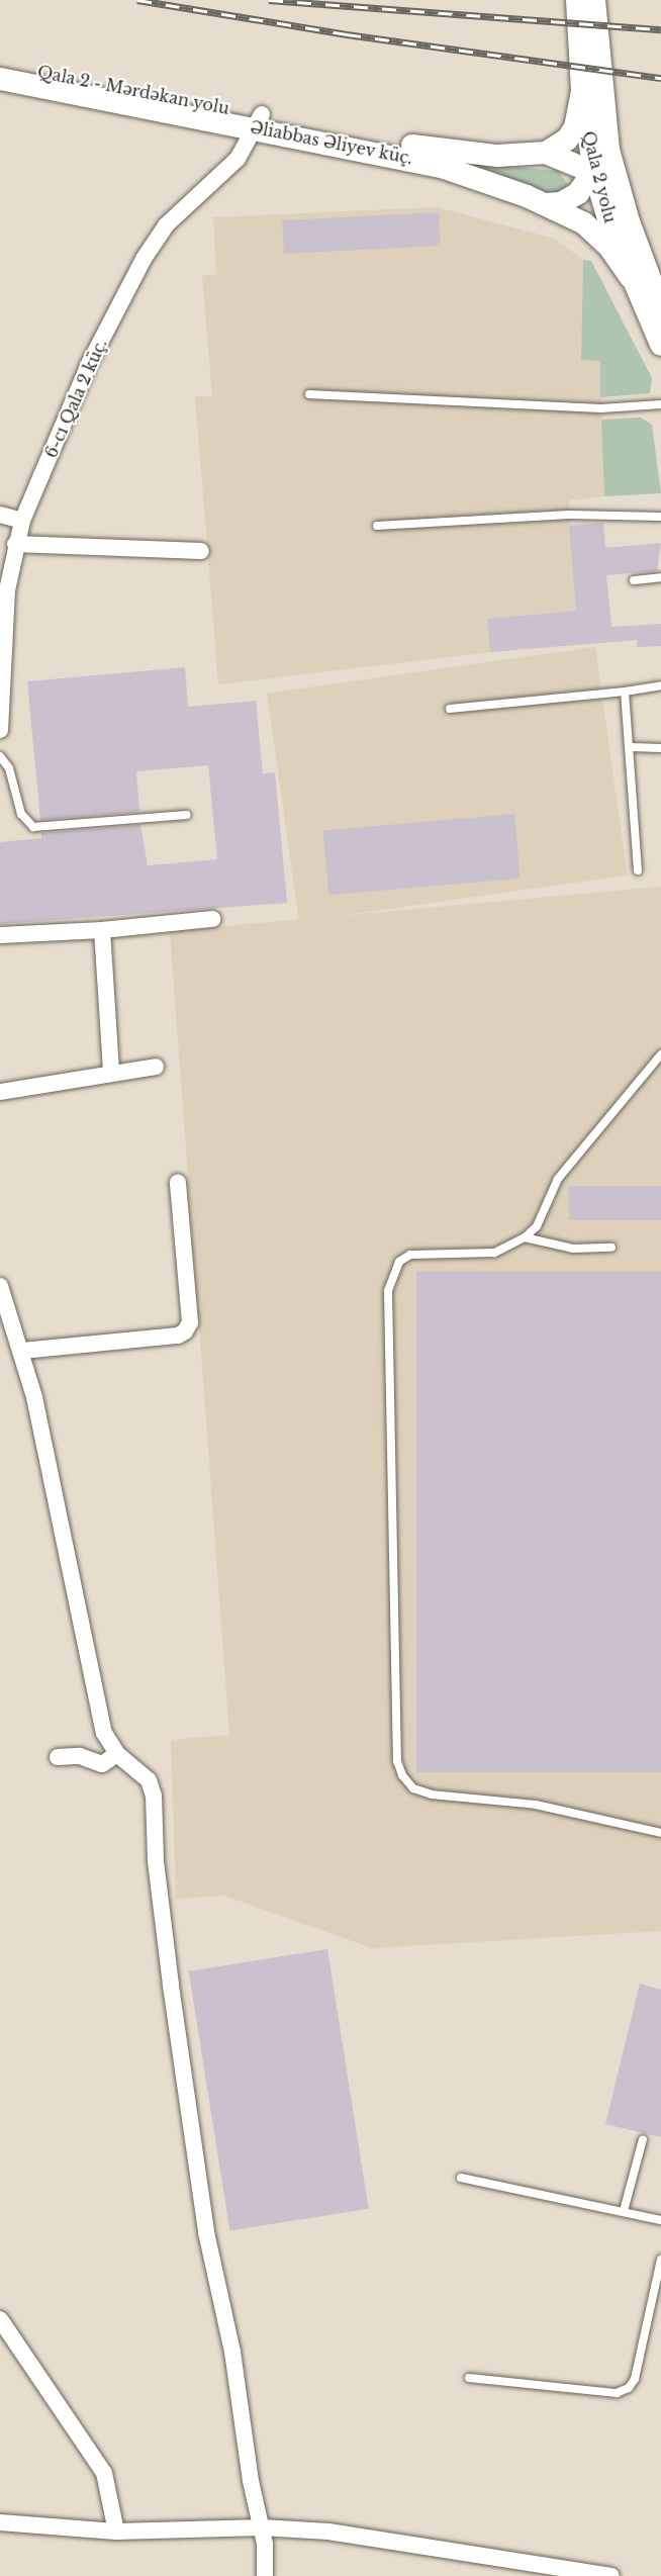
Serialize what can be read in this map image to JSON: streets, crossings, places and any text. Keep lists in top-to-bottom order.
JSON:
{
  "streets": {
    "main road": ["Qala 2 - Mərdəkan yolu", "Əliabbas Əliyev küç.", "Qala 2 yolu"],
    "street": ["6-cı Qala 2 küç."]
  },
  "crossings": [
    ["Qala 2 - Mərdəkan yolu", "Əliabbas Əliyev küç."],
    ["Qala 2 - Mərdəkan yolu", "6-cı Qala 2 küç."],
    ["Əliabbas Əliyev küç.", "Qala 2 yolu"],
    ["Əliabbas Əliyev küç.", "6-cı Qala 2 küç."]
  ]
}
